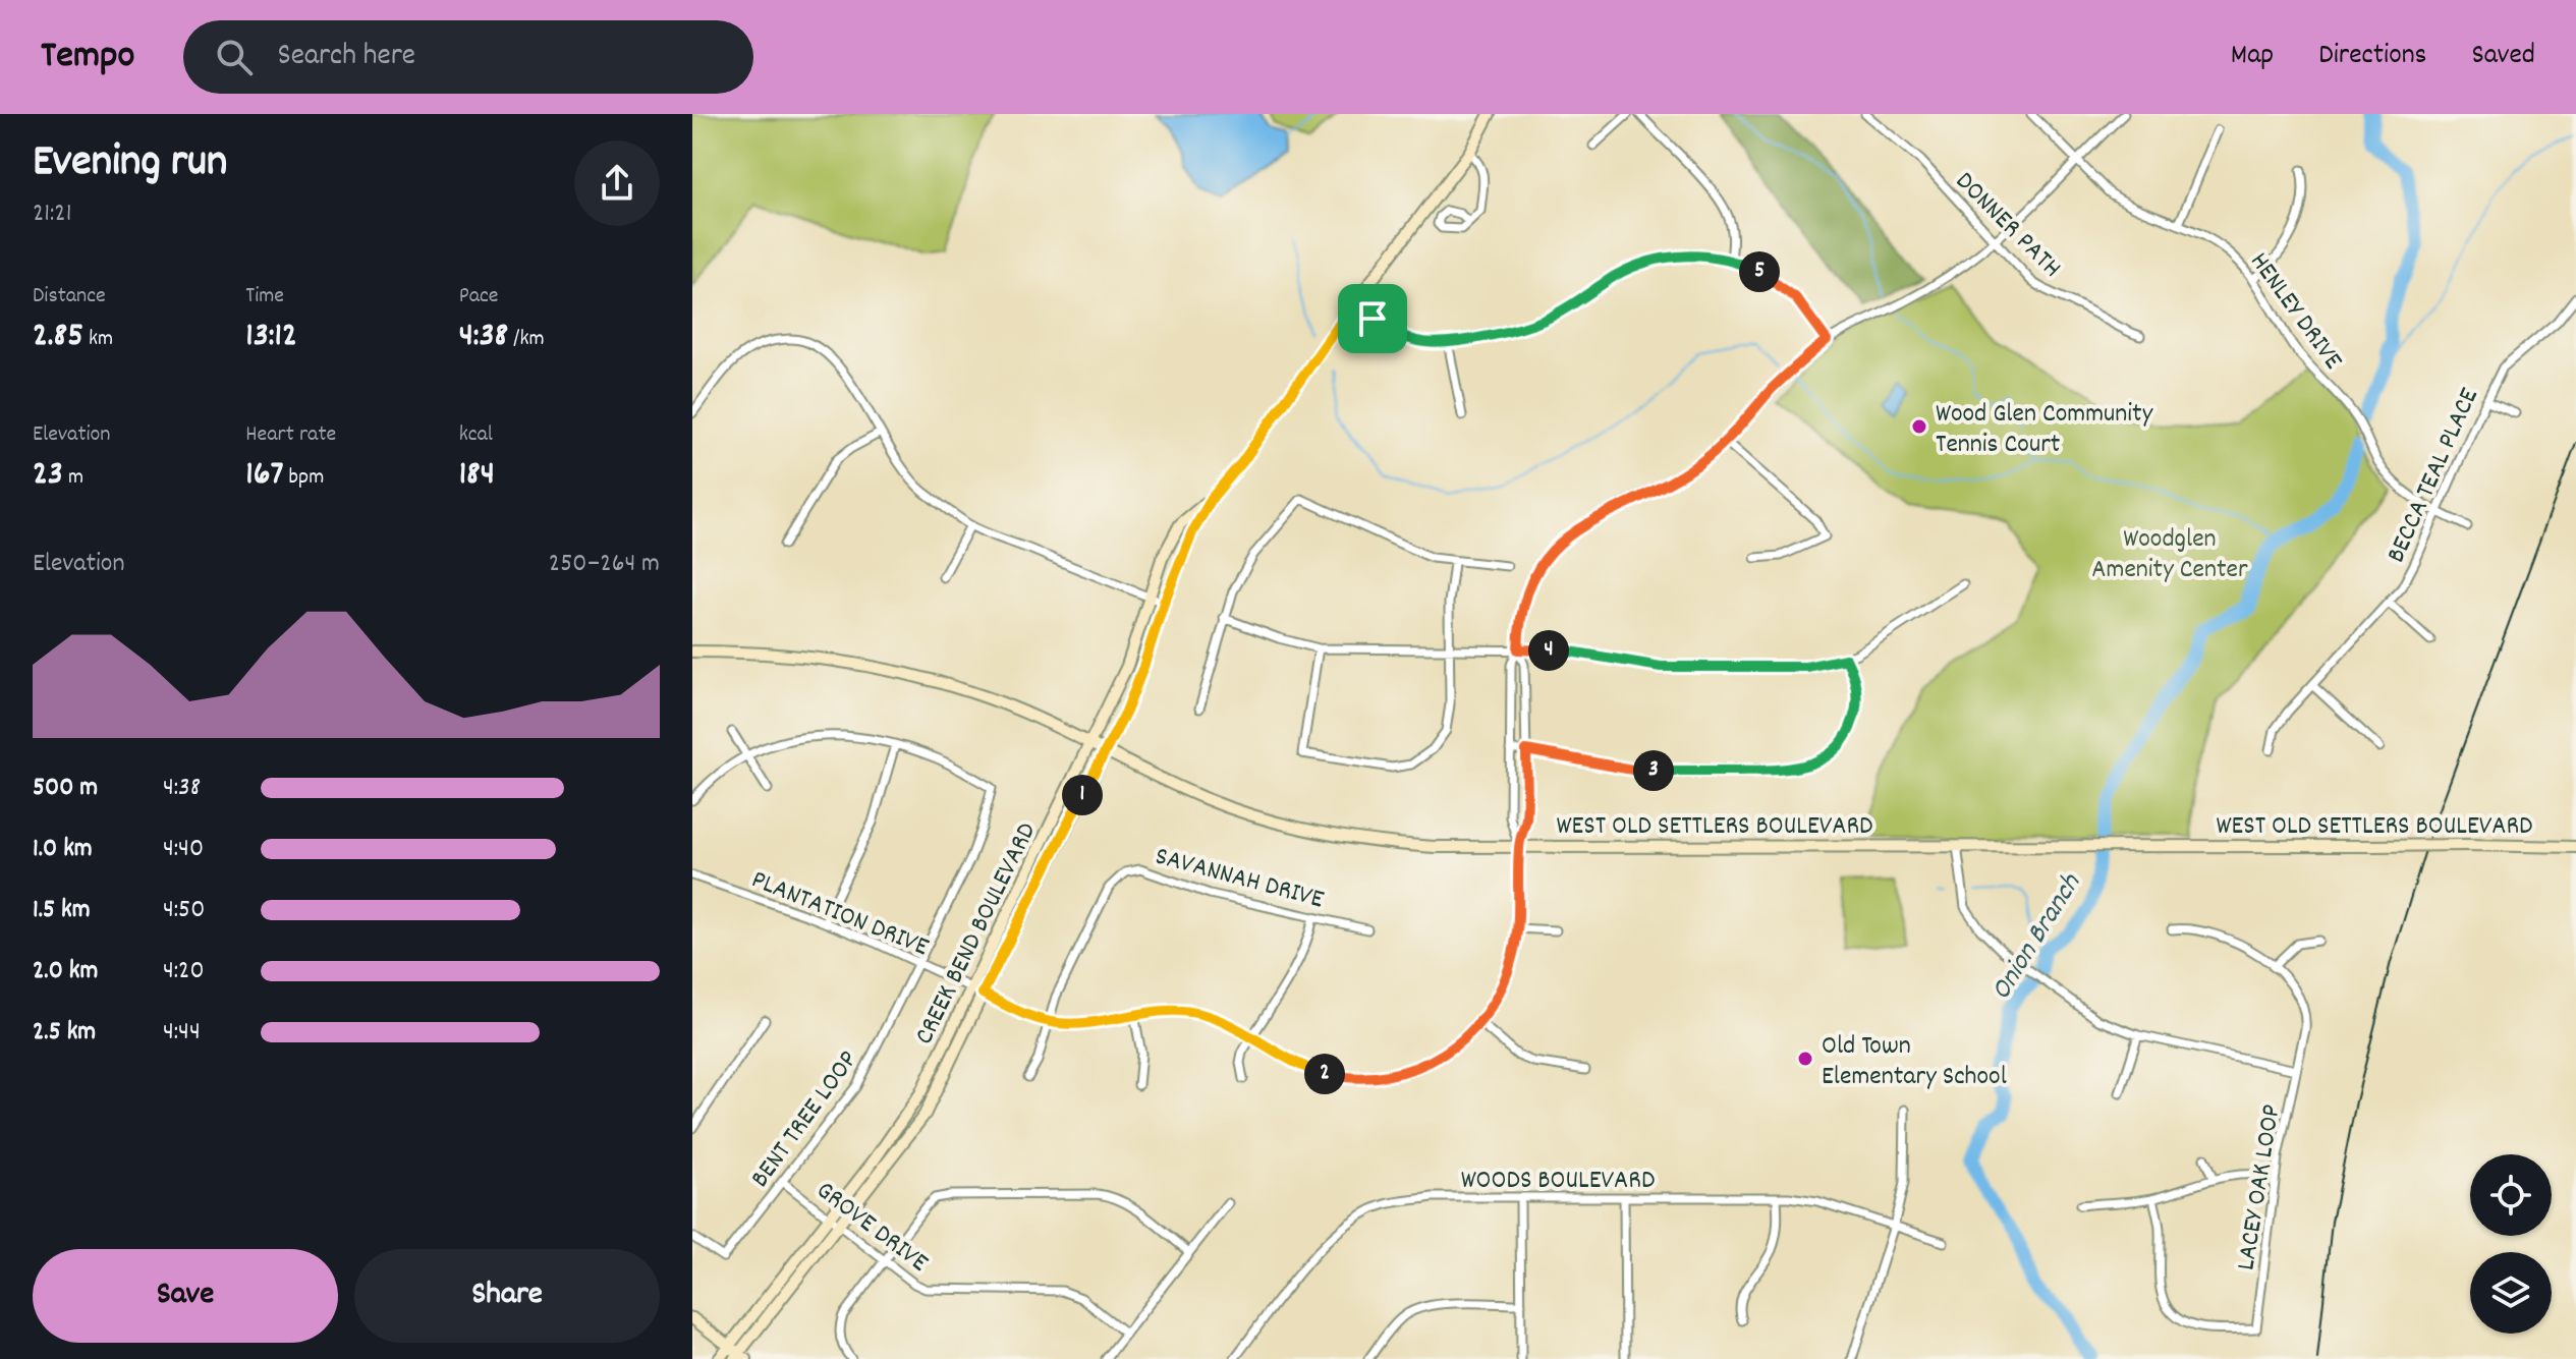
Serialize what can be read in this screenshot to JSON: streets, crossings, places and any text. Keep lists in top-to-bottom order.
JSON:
{
  "streets": {
    "street": [
      "DONNER PATH",
      "HENLEY DRIVE",
      "BECCA TEAL PLACE",
      "WEST OLD SETTLERS BOULEVARD",
      "SAVANNAH DRIVE",
      "PLANTATION DRIVE",
      "CREEK BEND BOULEVARD",
      "BENT TREE LOOP",
      "WOODS BOULEVARD",
      "LACEY OAK LOOP",
      "GROVE DRIVE"
    ]
  },
  "crossings": [
    ["DONNER PATH", "PLANTATION DRIVE"],
    ["HENLEY DRIVE", "BECCA TEAL PLACE"],
    ["HENLEY DRIVE", "PLANTATION DRIVE"],
    ["WEST OLD SETTLERS BOULEVARD", "PLANTATION DRIVE"],
    ["WEST OLD SETTLERS BOULEVARD", "CREEK BEND BOULEVARD"],
    ["SAVANNAH DRIVE", "PLANTATION DRIVE"],
    ["PLANTATION DRIVE", "CREEK BEND BOULEVARD"],
    ["PLANTATION DRIVE", "BENT TREE LOOP"],
    ["CREEK BEND BOULEVARD", "GROVE DRIVE"],
    ["BENT TREE LOOP", "GROVE DRIVE"]
  ],
  "water": ["Onion Branch"],
  "parks": ["Woodglen Amenity Center"],
  "places": ["Wood Glen Community Tennis Court", "Old Town Elementary School"],
  "page": {
    "header": "Tempo",
    "search": "Search here",
    "nav": ["Map", "Directions", "Saved"],
    "heading": ["Evening run", "21:21"],
    "pins": [
      "5",
      "4",
      "3",
      "1",
      "2"
    ],
    "stats": [
      ["Distance", "2.85 km"],
      ["Time", "13:12"],
      ["Pace", "4:38 /km"],
      ["Elevation", "23 m"],
      ["Heart rate", "167 bpm"],
      ["kcal", "184"]
    ],
    "chart": ["Elevation", "250–264 m"],
    "list": [
      {
        "name": "500 m",
        "note": "4:38"
      },
      {
        "name": "1.0 km",
        "note": "4:40"
      },
      {
        "name": "1.5 km",
        "note": "4:50"
      },
      {
        "name": "2.0 km",
        "note": "4:20"
      },
      {
        "name": "2.5 km",
        "note": "4:44"
      }
    ],
    "buttons": ["Save", "Share"]
  }
}
